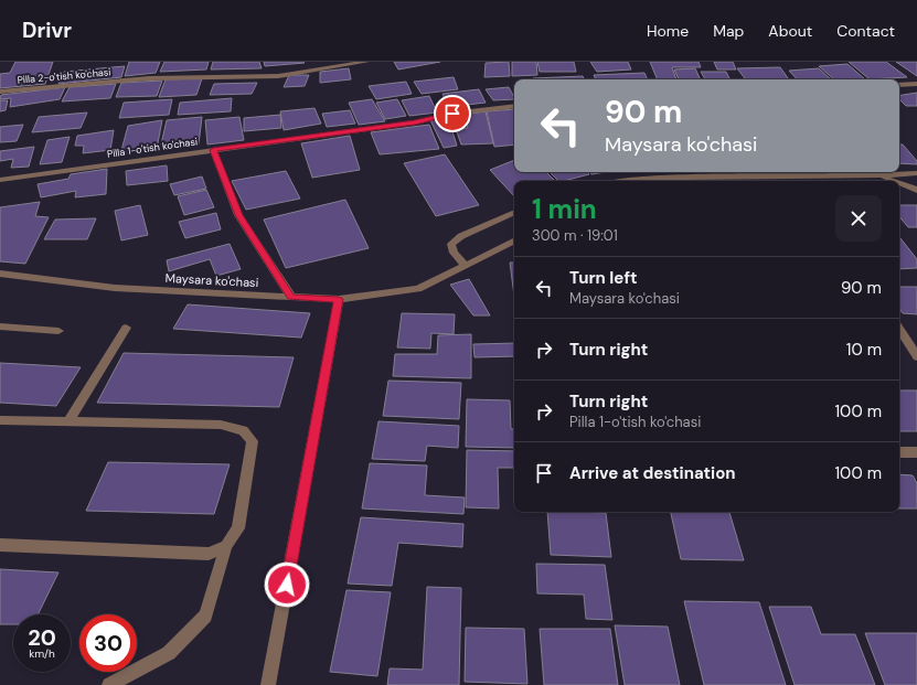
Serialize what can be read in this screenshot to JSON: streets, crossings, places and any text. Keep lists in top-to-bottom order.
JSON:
{
  "streets": {
    "street": ["Pilla 2-o'tish ko'chasi", "Pilla 1-o'tish ko'chasi", "Maysara ko'chasi"]
  },
  "page": {
    "header": "Drivr",
    "nav": [
      "Home",
      "Map",
      "About",
      "Contact"
    ],
    "turn": ["90 m", "Maysara ko'chasi"],
    "heading": ["1 min", "300 m · 19:01"],
    "list": [
      {
        "name": "Turn left",
        "note": "Maysara ko'chasi",
        "value": "90 m"
      },
      {
        "name": "Turn right",
        "value": "10 m"
      },
      {
        "name": "Turn right",
        "note": "Pilla 1-o'tish ko'chasi",
        "value": "100 m"
      },
      {
        "name": "Arrive at destination",
        "value": "100 m"
      }
    ],
    "speed": "20 km/h",
    "limit": "30"
  }
}
